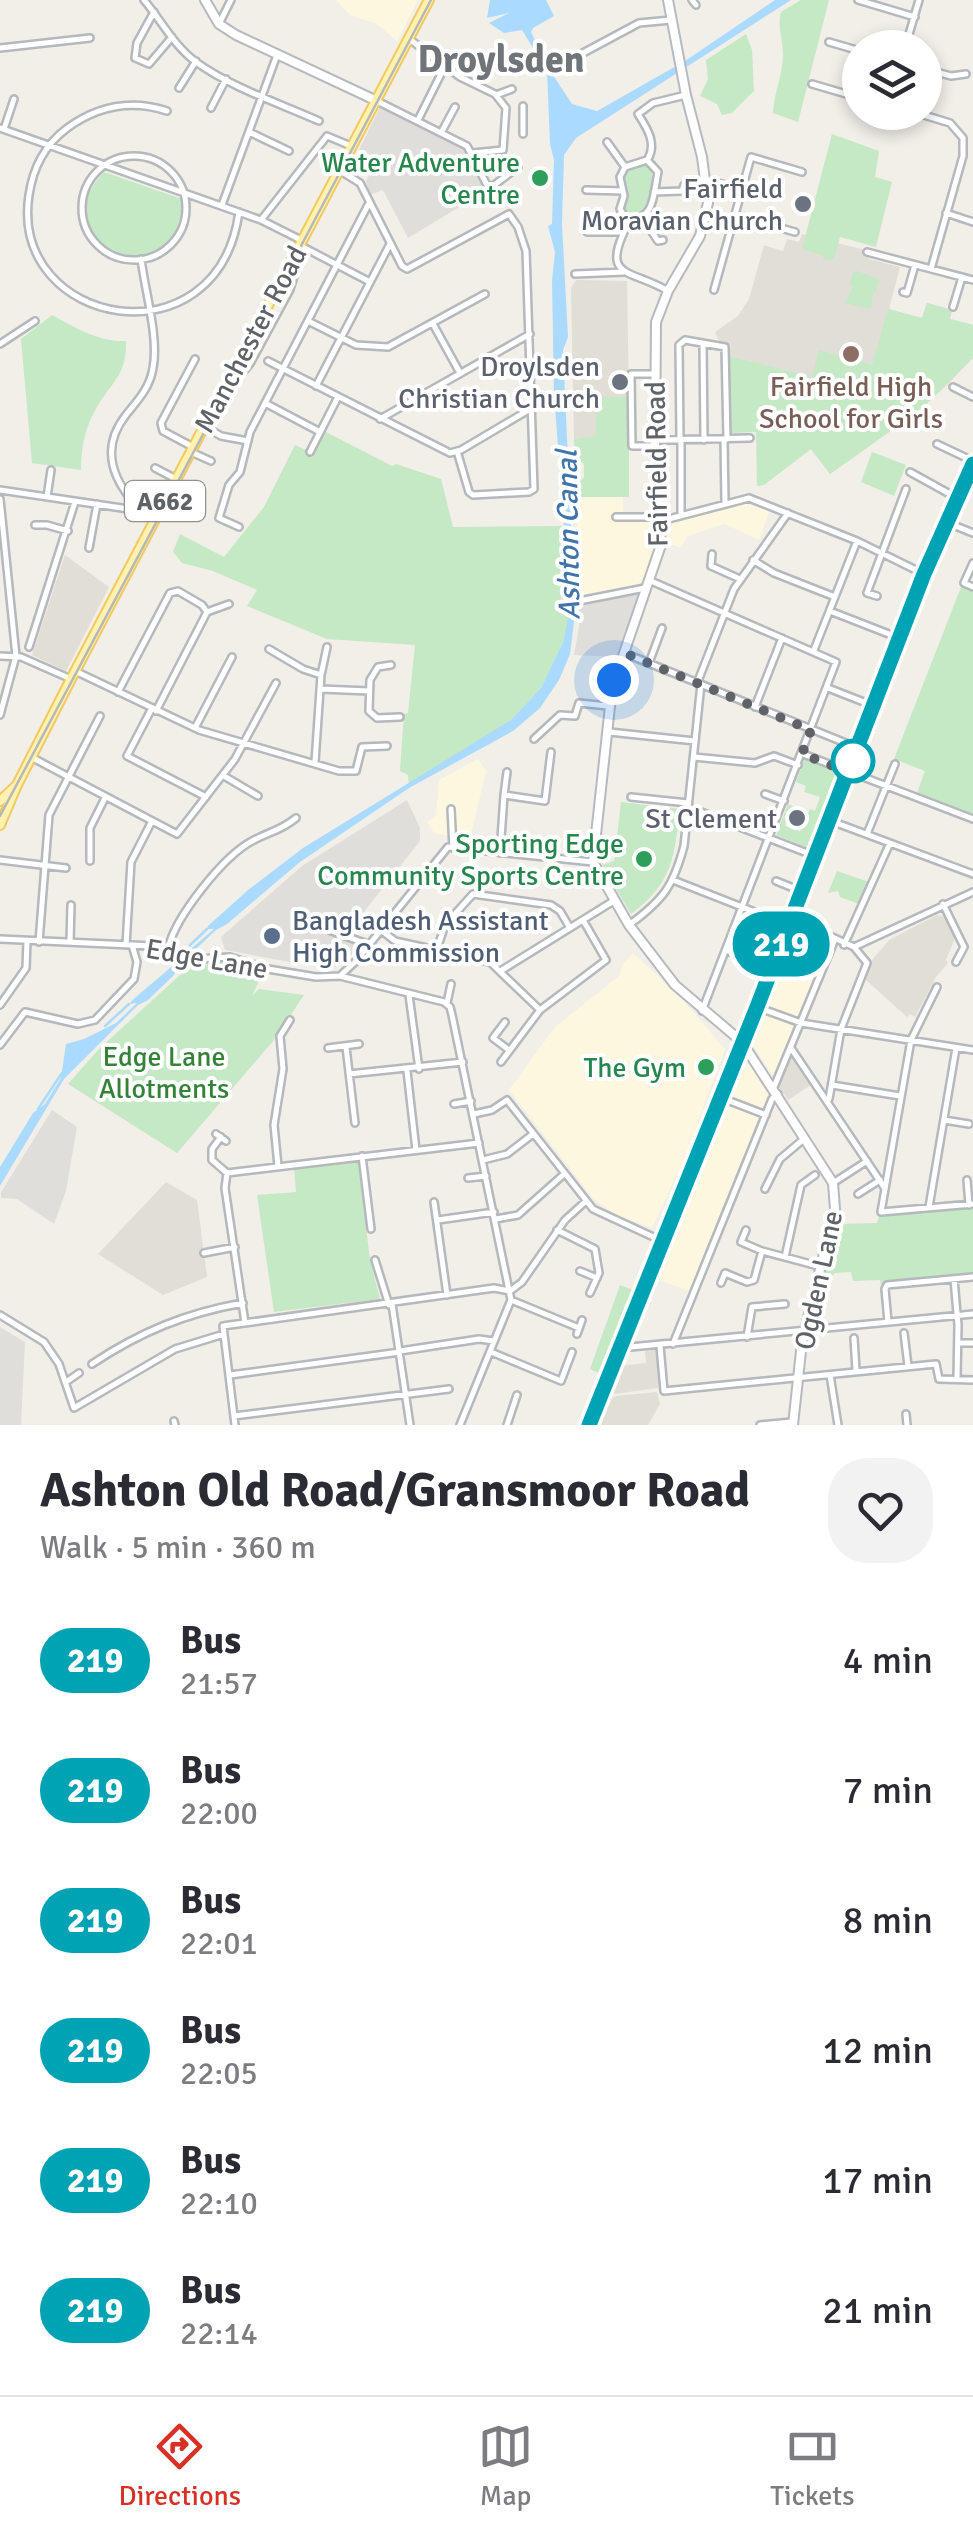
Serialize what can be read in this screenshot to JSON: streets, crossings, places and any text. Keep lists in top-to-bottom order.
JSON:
{
  "streets": {
    "main road": ["Manchester Road", "A662"],
    "street": ["Fairfield Road", "Edge Lane", "Ogden Lane"]
  },
  "districts": ["Droylsden"],
  "water": ["Ashton Canal"],
  "parks": ["Edge Lane Allotments"],
  "places": [
    "Water Adventure Centre",
    "Fairfield Moravian Church",
    "Fairfield High School for Girls",
    "Droylsden Christian Church",
    "St Clement",
    "Sporting Edge Community Sports Centre",
    "Bangladesh Assistant High Commission",
    "The Gym"
  ],
  "lines": ["bus line 219"],
  "page": {
    "on_map": "219",
    "heading": ["Ashton Old Road/Gransmoor Road", "Walk · 5 min · 360 m"],
    "list": [
      {
        "mark": "219",
        "name": "Bus",
        "note": "21:57",
        "value": "4 min"
      },
      {
        "mark": "219",
        "name": "Bus",
        "note": "22:00",
        "value": "7 min"
      },
      {
        "mark": "219",
        "name": "Bus",
        "note": "22:01",
        "value": "8 min"
      },
      {
        "mark": "219",
        "name": "Bus",
        "note": "22:05",
        "value": "12 min"
      },
      {
        "mark": "219",
        "name": "Bus",
        "note": "22:10",
        "value": "17 min"
      },
      {
        "mark": "219",
        "name": "Bus",
        "note": "22:14",
        "value": "21 min"
      }
    ],
    "tabs": ["Directions", "Map", "Tickets"]
  }
}
